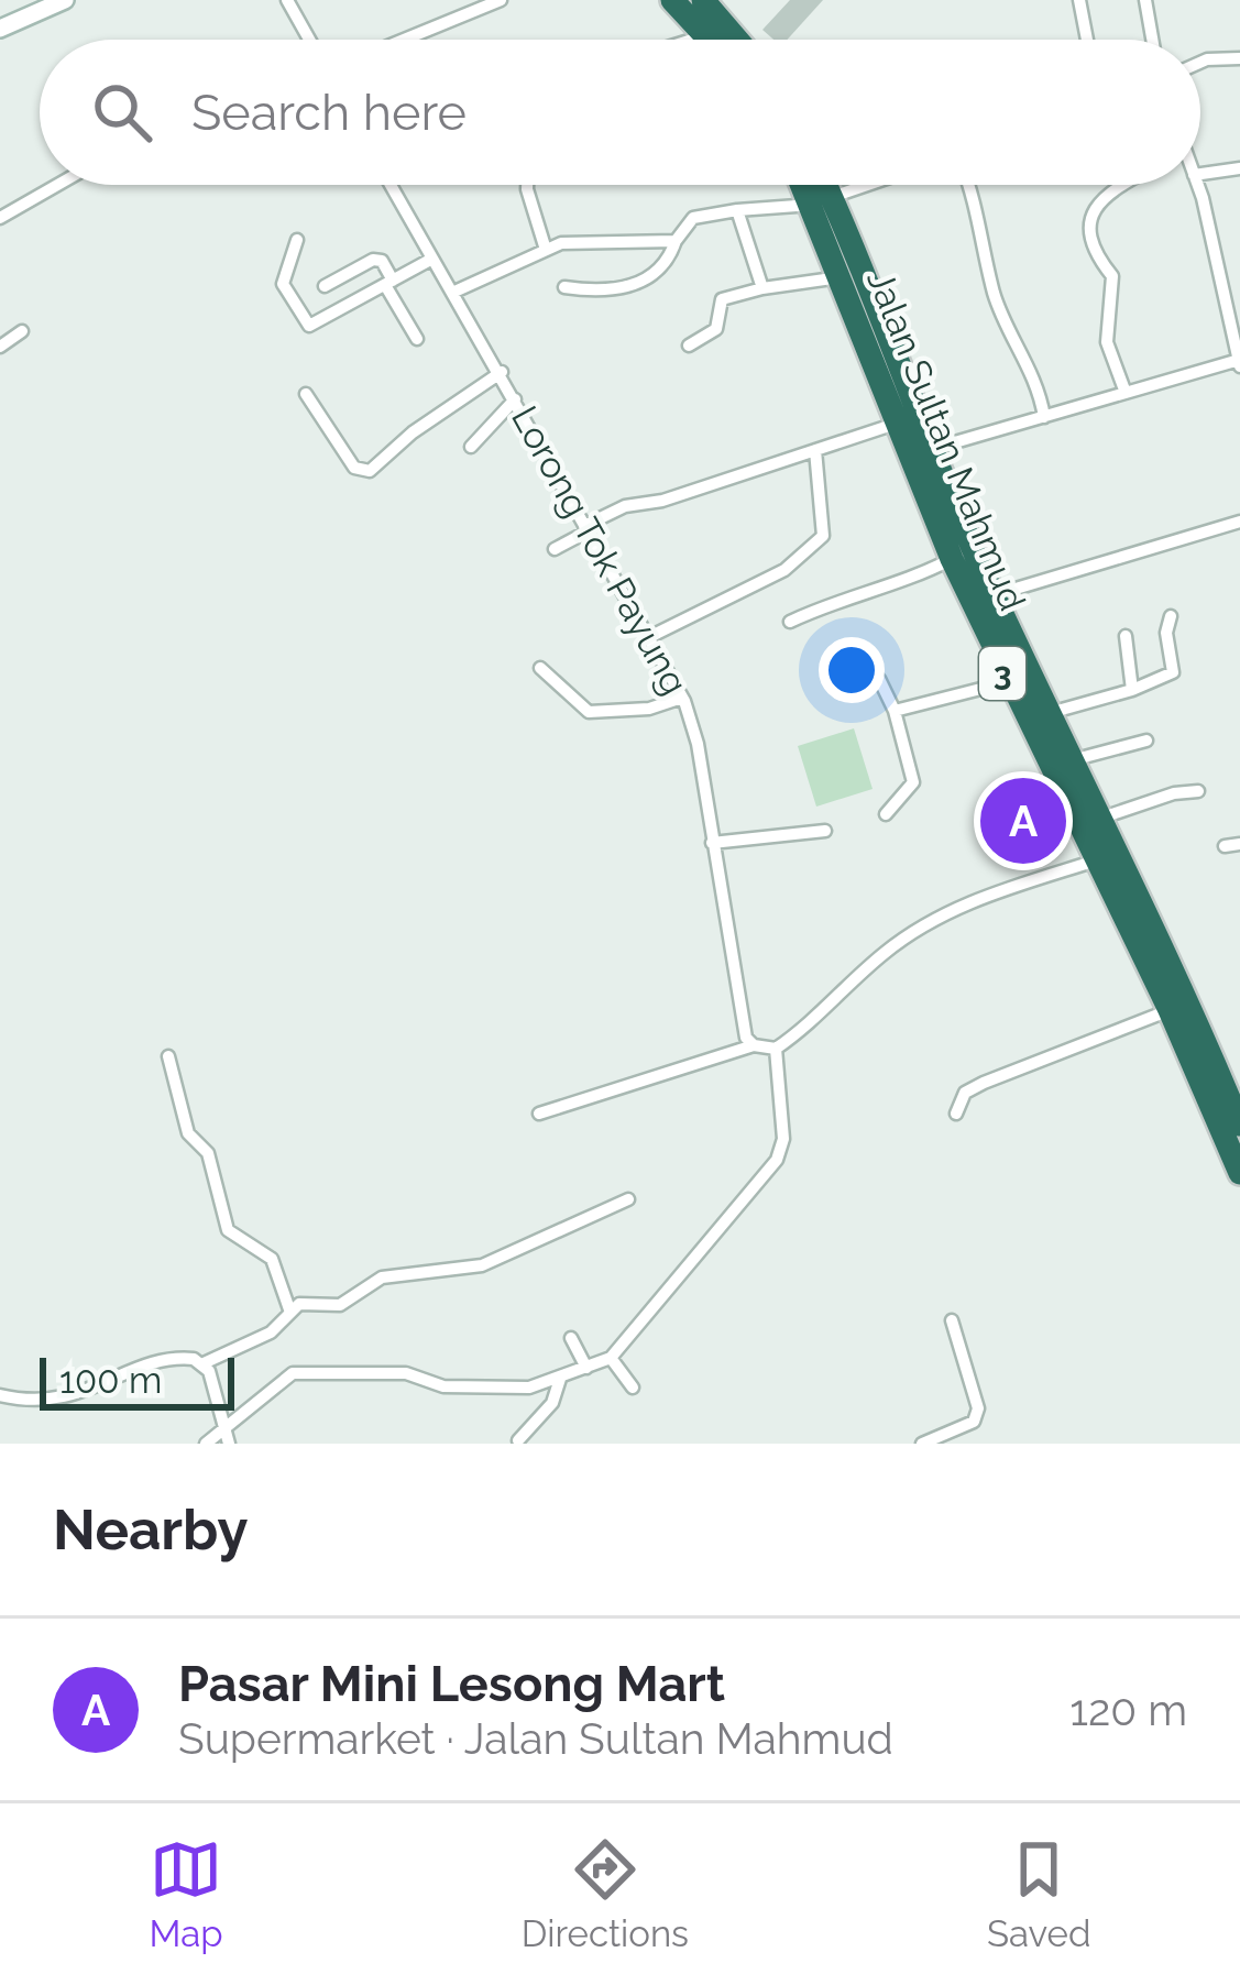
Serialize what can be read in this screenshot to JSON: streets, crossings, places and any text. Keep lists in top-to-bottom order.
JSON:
{
  "streets": {
    "highway": ["Jalan Sultan Mahmud", "3"],
    "street": ["Lorong Tok Payung"]
  },
  "scale_bar": "100 m",
  "page": {
    "search": "Search here",
    "pins": "A",
    "scale": "100 m",
    "heading": "Nearby",
    "list": [
      {
        "mark": "A",
        "name": "Pasar Mini Lesong Mart",
        "note": "Supermarket · Jalan Sultan Mahmud",
        "value": "120 m"
      }
    ],
    "nav": ["Map", "Directions", "Saved"]
  }
}
